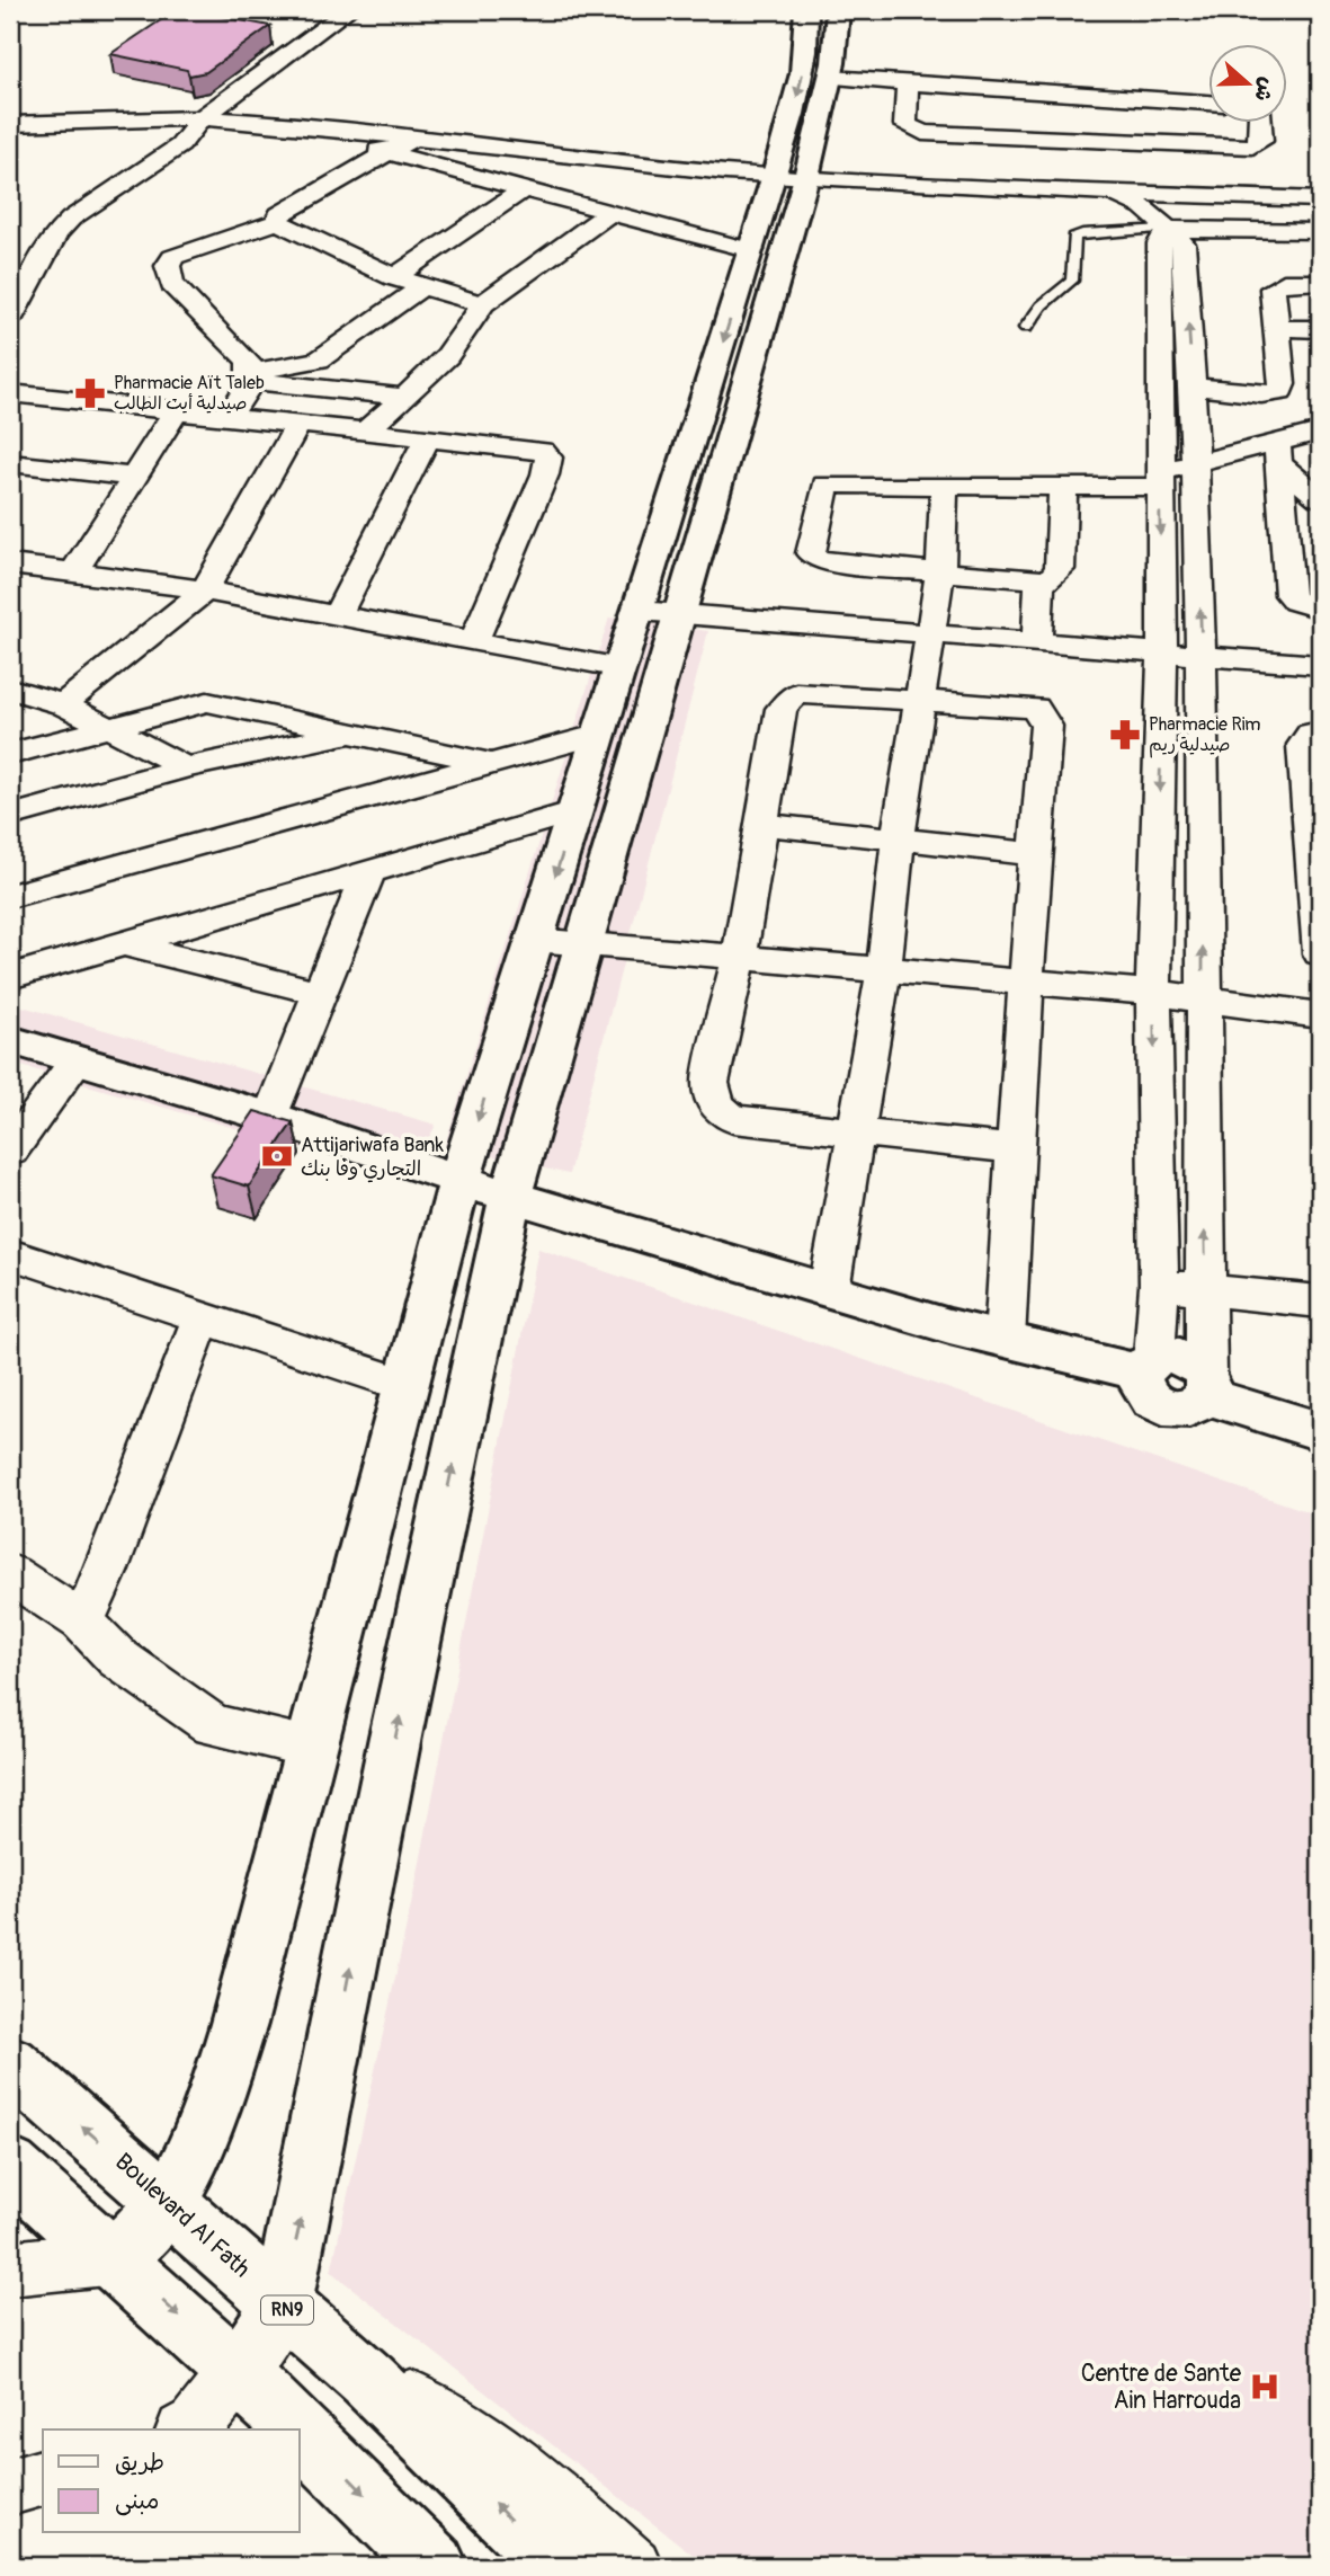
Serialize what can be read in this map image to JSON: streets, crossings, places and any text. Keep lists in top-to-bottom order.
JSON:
{
  "streets": {
    "main road": ["Boulevard Al Fath", "RN9"]
  },
  "places": {
    "pharmacy": ["Pharmacie Aït Taleb صيدلية أيت الطالب", "Pharmacie Rim صيدلية ريم"],
    "bank": ["Attijariwafa Bank التجاري وفا بنك"],
    "hospital": ["Centre de Sante Ain Harrouda"]
  },
  "legend": ["طريق", "مبنى"],
  "north": "right"
}
